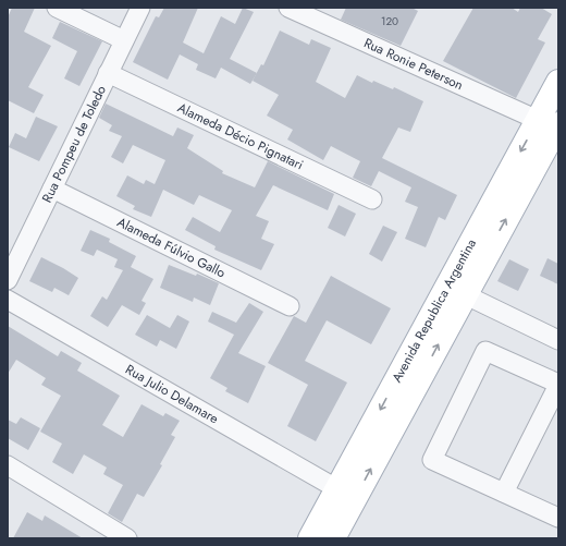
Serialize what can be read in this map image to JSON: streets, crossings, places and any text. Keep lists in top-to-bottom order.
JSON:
{
  "streets": {
    "main road": ["Avenida Republica Argentina"],
    "street": [
      "Rua Ronie Peterson",
      "Alameda Décio Pignatari",
      "Rua Pompeu de Toledo",
      "Alameda Fúlvio Gallo",
      "Rua Julio Delamare"
    ]
  },
  "crossings": [
    ["Rua Ronie Peterson", "Avenida Republica Argentina"],
    ["Alameda Décio Pignatari", "Rua Pompeu de Toledo"],
    ["Rua Pompeu de Toledo", "Alameda Fúlvio Gallo"],
    ["Avenida Republica Argentina", "Rua Julio Delamare"]
  ],
  "house_numbers": ["120"]
}
